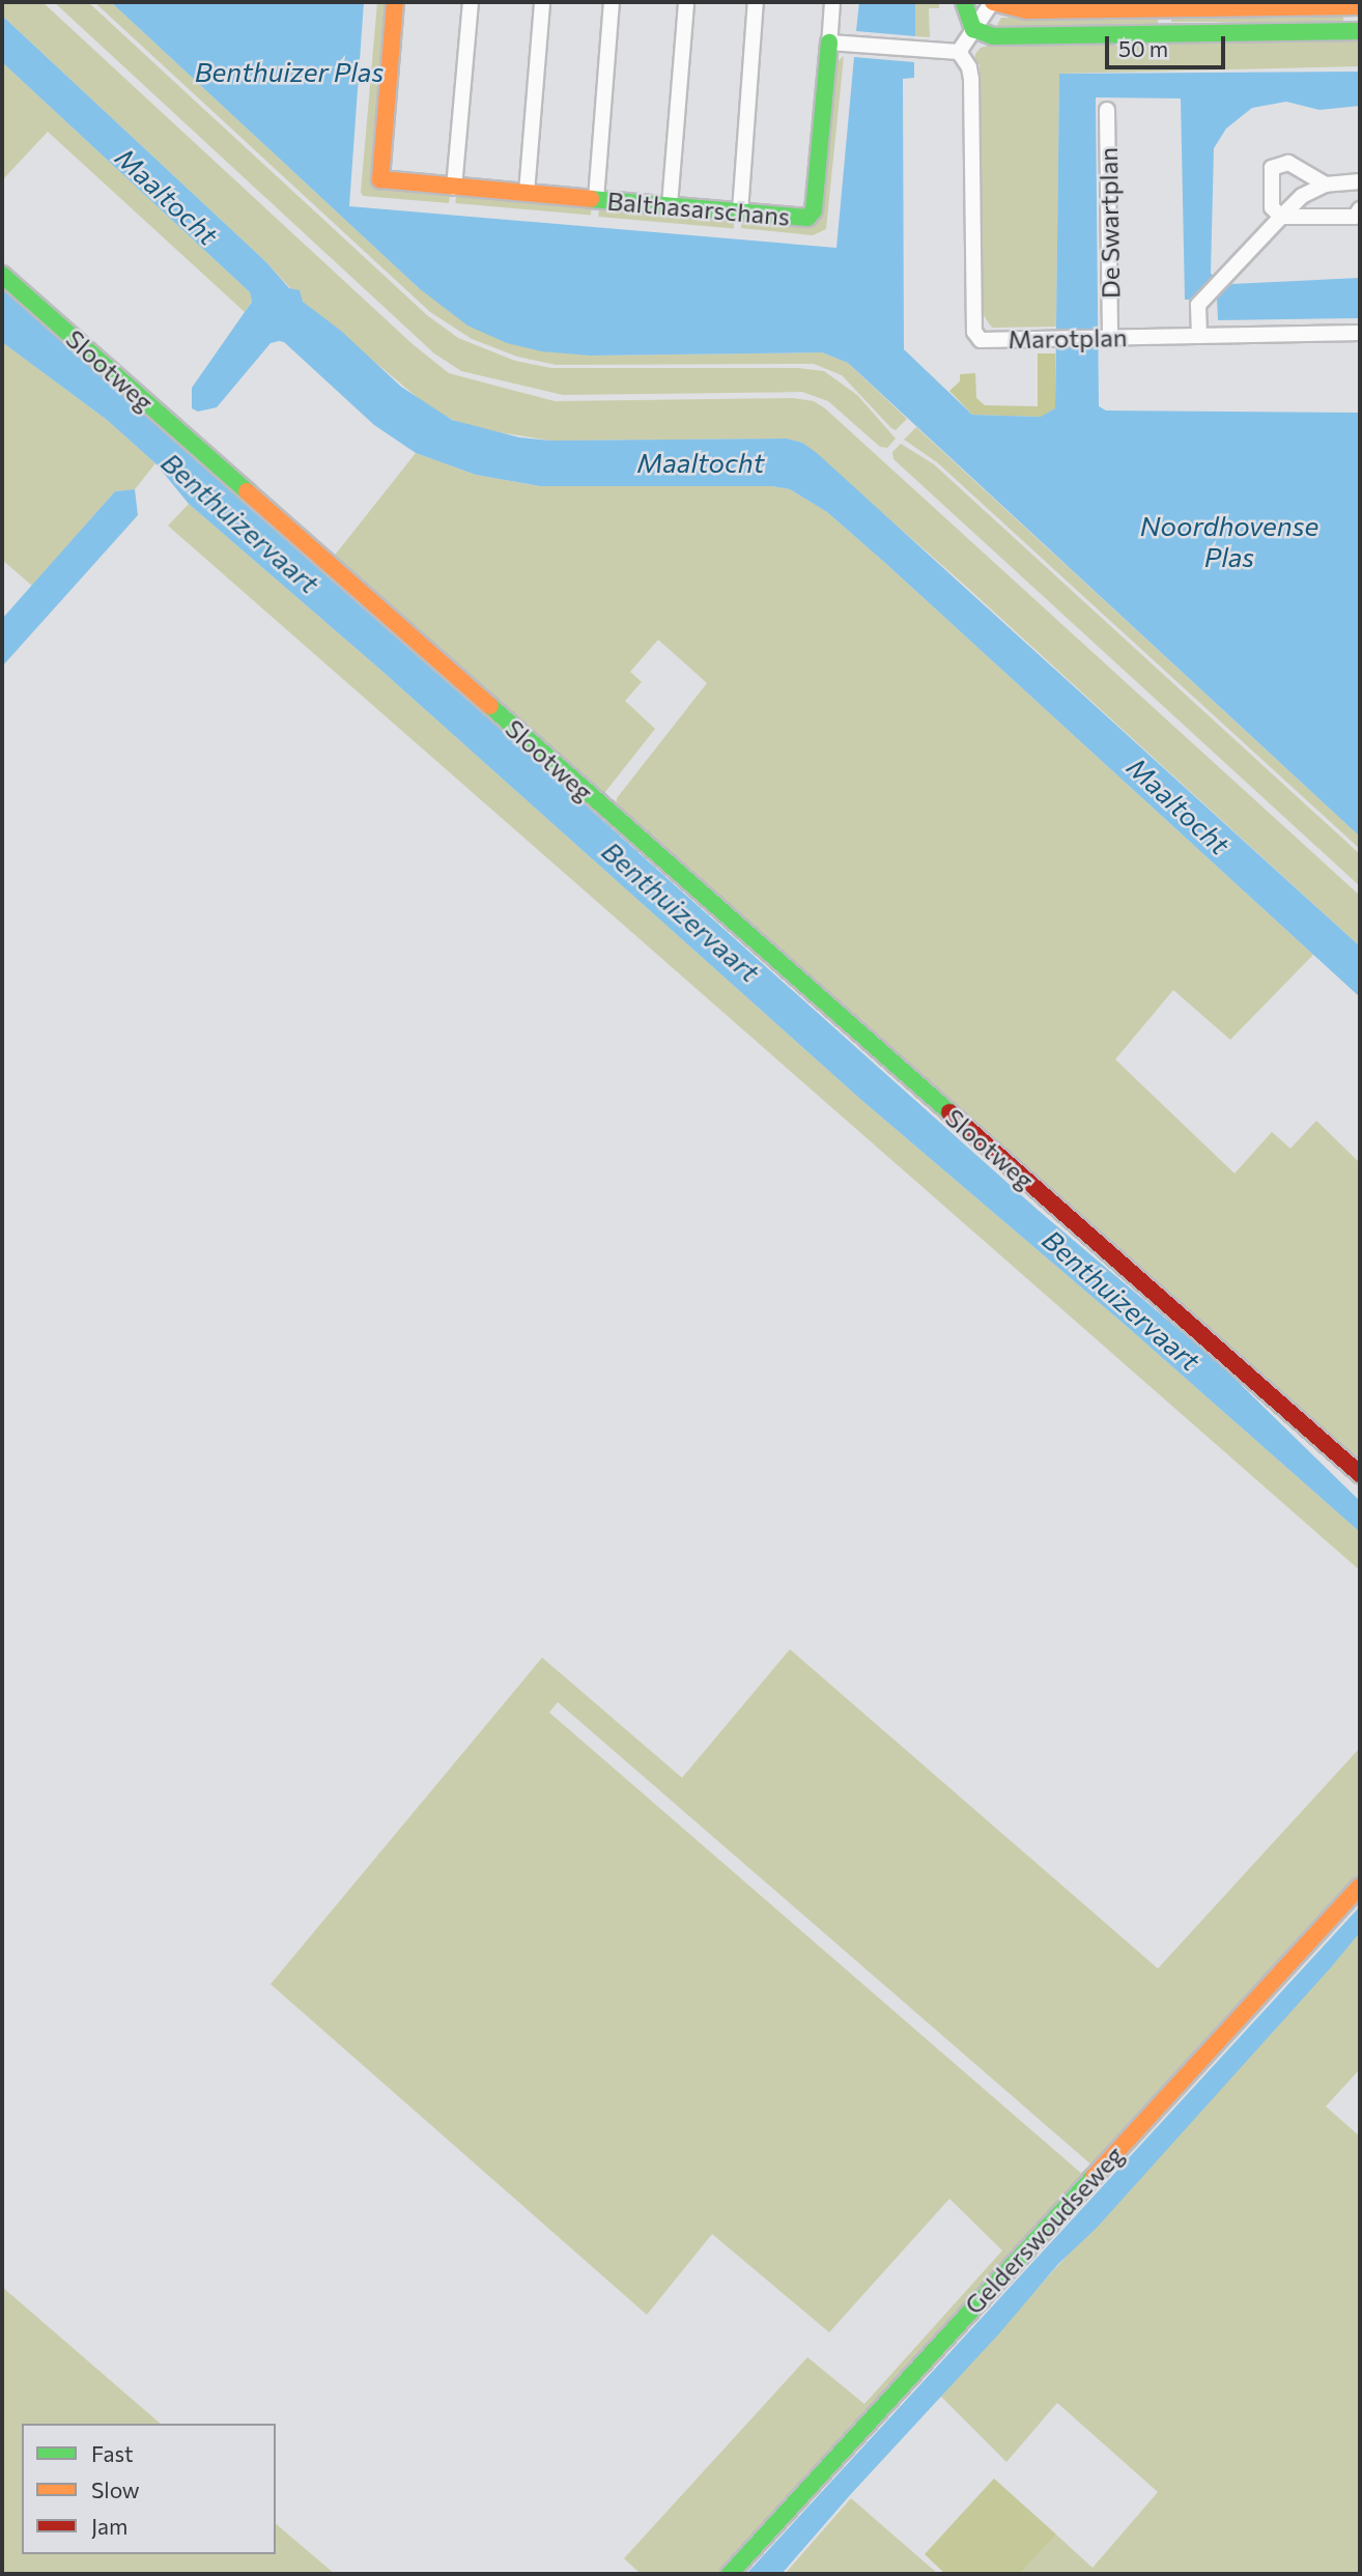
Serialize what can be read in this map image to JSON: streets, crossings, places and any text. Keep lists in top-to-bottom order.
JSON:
{
  "streets": {
    "street": [
      "Balthasarschans",
      "De Swartplan",
      "Marotplan",
      "Slootweg",
      "Gelderswoudseweg"
    ]
  },
  "crossings": [
    ["De Swartplan", "Marotplan"]
  ],
  "water": [
    "Benthuizer Plas",
    "Maaltocht",
    "Benthuizervaart",
    "Noordhovense Plas"
  ],
  "legend": ["Fast", "Slow", "Jam"],
  "scale_bar": "50 m"
}
